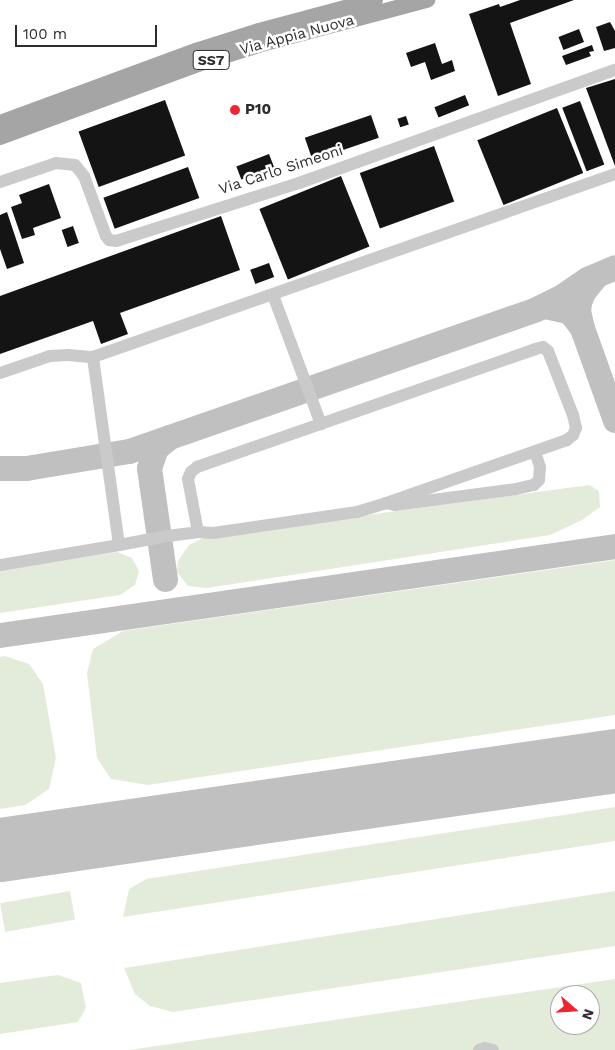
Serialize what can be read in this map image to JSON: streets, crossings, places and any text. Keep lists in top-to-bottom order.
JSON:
{
  "streets": {
    "main road": ["Via Appia Nuova", "SS7"],
    "lane": ["Via Carlo Simeoni"]
  },
  "places": ["P10"],
  "scale_bar": "100 m",
  "north": "right"
}
